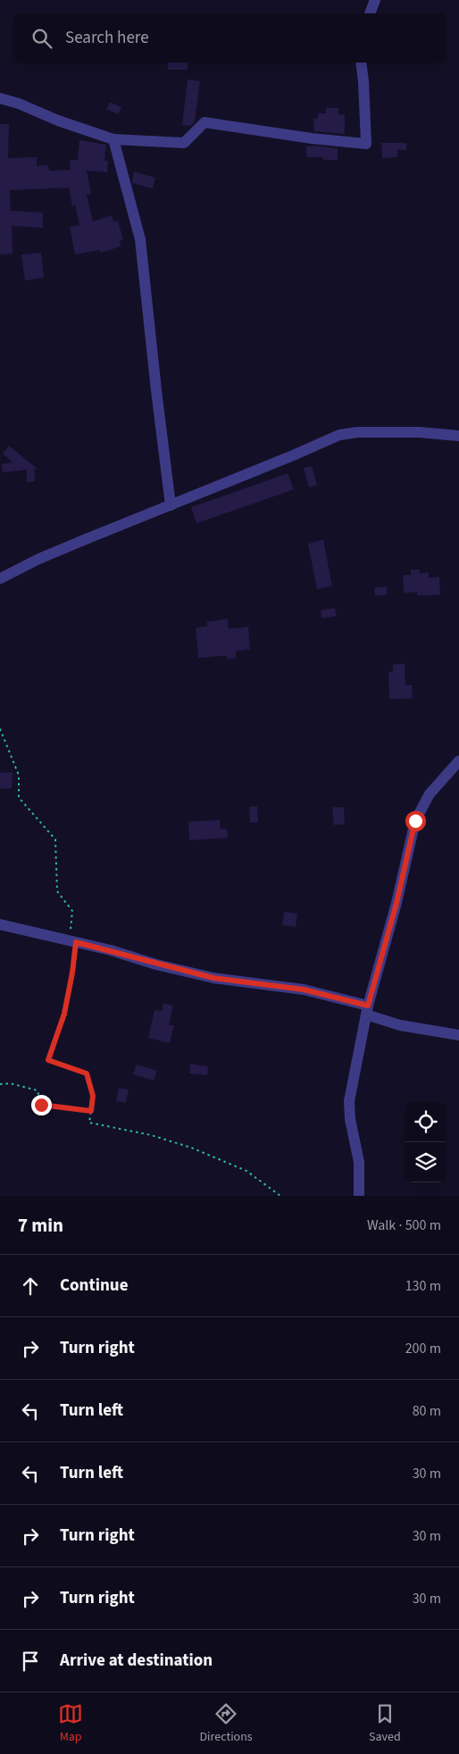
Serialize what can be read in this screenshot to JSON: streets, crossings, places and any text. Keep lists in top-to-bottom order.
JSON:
{
  "page": {
    "search": "Search here",
    "heading": ["7 min", "Walk · 500 m"],
    "list": [
      ["Continue", "130 m"],
      ["Turn right", "200 m"],
      ["Turn left", "80 m"],
      ["Turn left", "30 m"],
      ["Turn right", "30 m"],
      ["Turn right", "30 m"],
      "Arrive at destination"
    ],
    "nav": ["Map", "Directions", "Saved"]
  }
}
